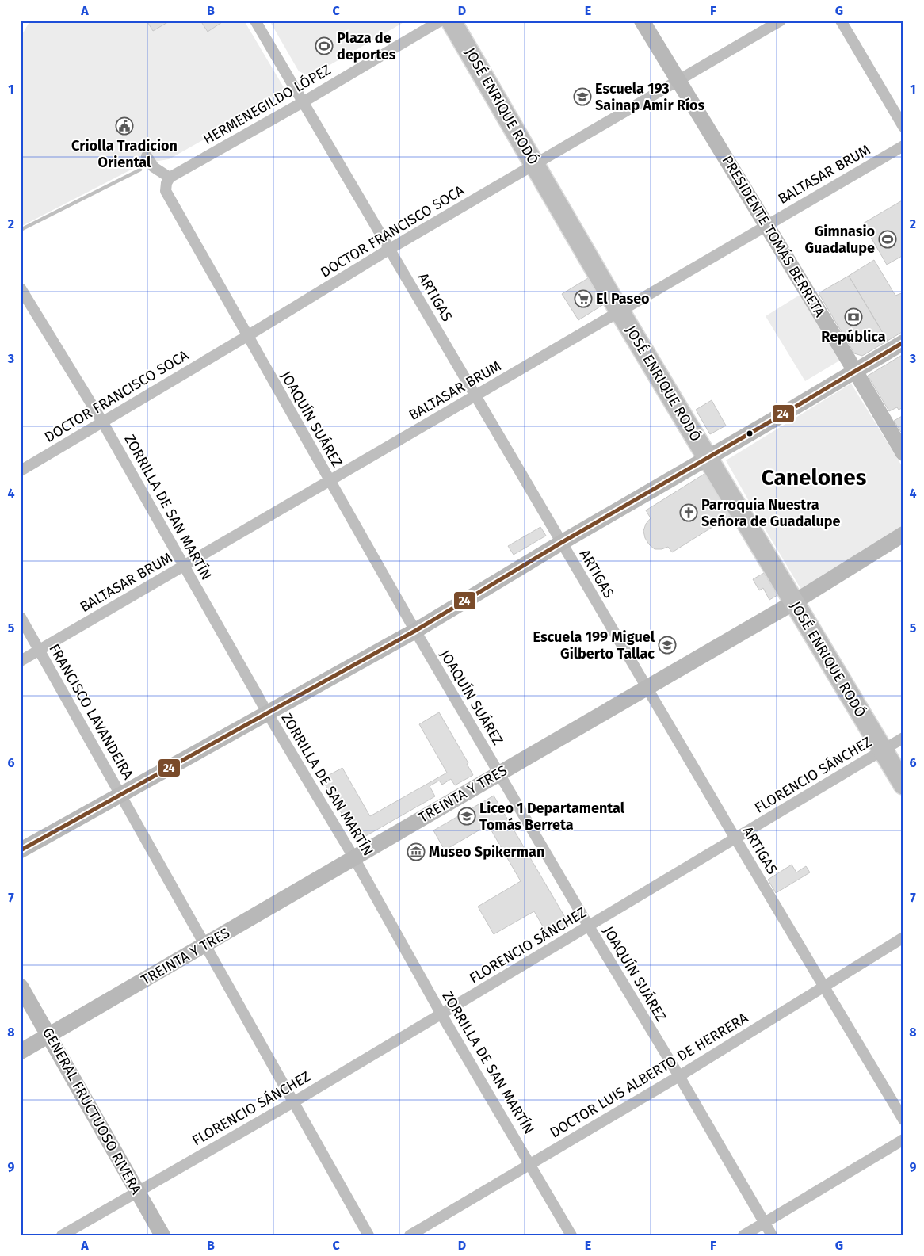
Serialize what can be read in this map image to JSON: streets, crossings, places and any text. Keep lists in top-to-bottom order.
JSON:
{
  "streets": {
    "highway": ["JOSÉ ENRIQUE RODÓ"],
    "street": [
      "HERMENEGILDO LÓPEZ",
      "BALTASAR BRUM",
      "DOCTOR FRANCISCO SOCA",
      "PRESIDENTE TOMÁS BERRETA",
      "ARTIGAS",
      "JOAQUÍN SUÁREZ",
      "ZORRILLA DE SAN MARTÍN",
      "FRANCISCO LAVANDEIRA",
      "FLORENCIO SÁNCHEZ",
      "TREINTA Y TRES",
      "DOCTOR LUIS ALBERTO DE HERRERA",
      "GENERAL FRUCTUOSO RIVERA"
    ]
  },
  "crossings": [
    ["HERMENEGILDO LÓPEZ", "ARTIGAS"],
    ["HERMENEGILDO LÓPEZ", "JOAQUÍN SUÁREZ"],
    ["JOSÉ ENRIQUE RODÓ", "BALTASAR BRUM"],
    ["JOSÉ ENRIQUE RODÓ", "DOCTOR FRANCISCO SOCA"],
    ["JOSÉ ENRIQUE RODÓ", "FLORENCIO SÁNCHEZ"],
    ["JOSÉ ENRIQUE RODÓ", "TREINTA Y TRES"],
    ["BALTASAR BRUM", "PRESIDENTE TOMÁS BERRETA"],
    ["BALTASAR BRUM", "ARTIGAS"],
    ["BALTASAR BRUM", "JOAQUÍN SUÁREZ"],
    ["BALTASAR BRUM", "ZORRILLA DE SAN MARTÍN"],
    ["BALTASAR BRUM", "FRANCISCO LAVANDEIRA"],
    ["DOCTOR FRANCISCO SOCA", "PRESIDENTE TOMÁS BERRETA"],
    ["DOCTOR FRANCISCO SOCA", "ARTIGAS"],
    ["DOCTOR FRANCISCO SOCA", "JOAQUÍN SUÁREZ"],
    ["DOCTOR FRANCISCO SOCA", "ZORRILLA DE SAN MARTÍN"],
    ["ARTIGAS", "FLORENCIO SÁNCHEZ"],
    ["ARTIGAS", "TREINTA Y TRES"],
    ["ARTIGAS", "DOCTOR LUIS ALBERTO DE HERRERA"],
    ["JOAQUÍN SUÁREZ", "FLORENCIO SÁNCHEZ"],
    ["JOAQUÍN SUÁREZ", "TREINTA Y TRES"],
    ["JOAQUÍN SUÁREZ", "DOCTOR LUIS ALBERTO DE HERRERA"],
    ["ZORRILLA DE SAN MARTÍN", "FLORENCIO SÁNCHEZ"],
    ["ZORRILLA DE SAN MARTÍN", "TREINTA Y TRES"],
    ["ZORRILLA DE SAN MARTÍN", "DOCTOR LUIS ALBERTO DE HERRERA"],
    ["FRANCISCO LAVANDEIRA", "FLORENCIO SÁNCHEZ"],
    ["FRANCISCO LAVANDEIRA", "TREINTA Y TRES"],
    ["FLORENCIO SÁNCHEZ", "GENERAL FRUCTUOSO RIVERA"],
    ["TREINTA Y TRES", "GENERAL FRUCTUOSO RIVERA"]
  ],
  "districts": ["Canelones"],
  "places": {
    "sports": ["Plaza de deportes", "Gimnasio Guadalupe"],
    "school or university": ["Escuela 193 Sainap Amir Ríos", "Escuela 199 Miguel Gilberto Tallac", "Liceo 1 Departamental Tomás Berreta"],
    "public building": ["Criolla Tradicion Oriental"],
    "supermarket": ["El Paseo"],
    "bank": ["República"],
    "church": ["Parroquia Nuestra Señora de Guadalupe"],
    "museum": ["Museo Spikerman"]
  },
  "lines": ["transit line 24"],
  "grid": {
    "columns": [
      "A",
      "B",
      "C",
      "D",
      "E",
      "F",
      "G"
    ],
    "rows": [
      "1",
      "2",
      "3",
      "4",
      "5",
      "6",
      "7",
      "8",
      "9"
    ]
  }
}
